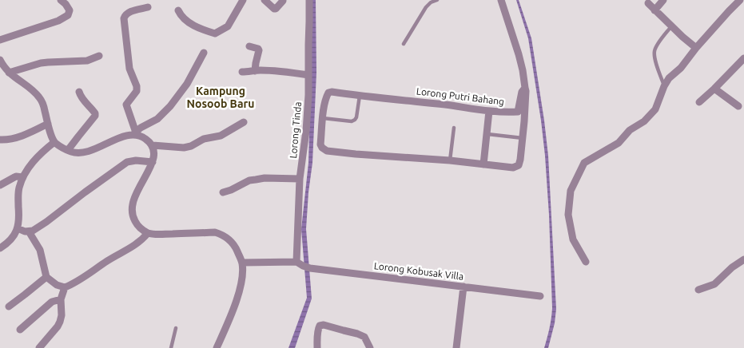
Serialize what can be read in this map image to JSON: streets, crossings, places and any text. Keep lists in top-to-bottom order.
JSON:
{
  "streets": {
    "street": ["Lorong Putri Bahang", "Lorong Tinda", "Lorong Kobusak Villa"]
  },
  "crossings": [
    ["Lorong Tinda", "Lorong Kobusak Villa"]
  ],
  "districts": ["Kampung Nosoob Baru"]
}
